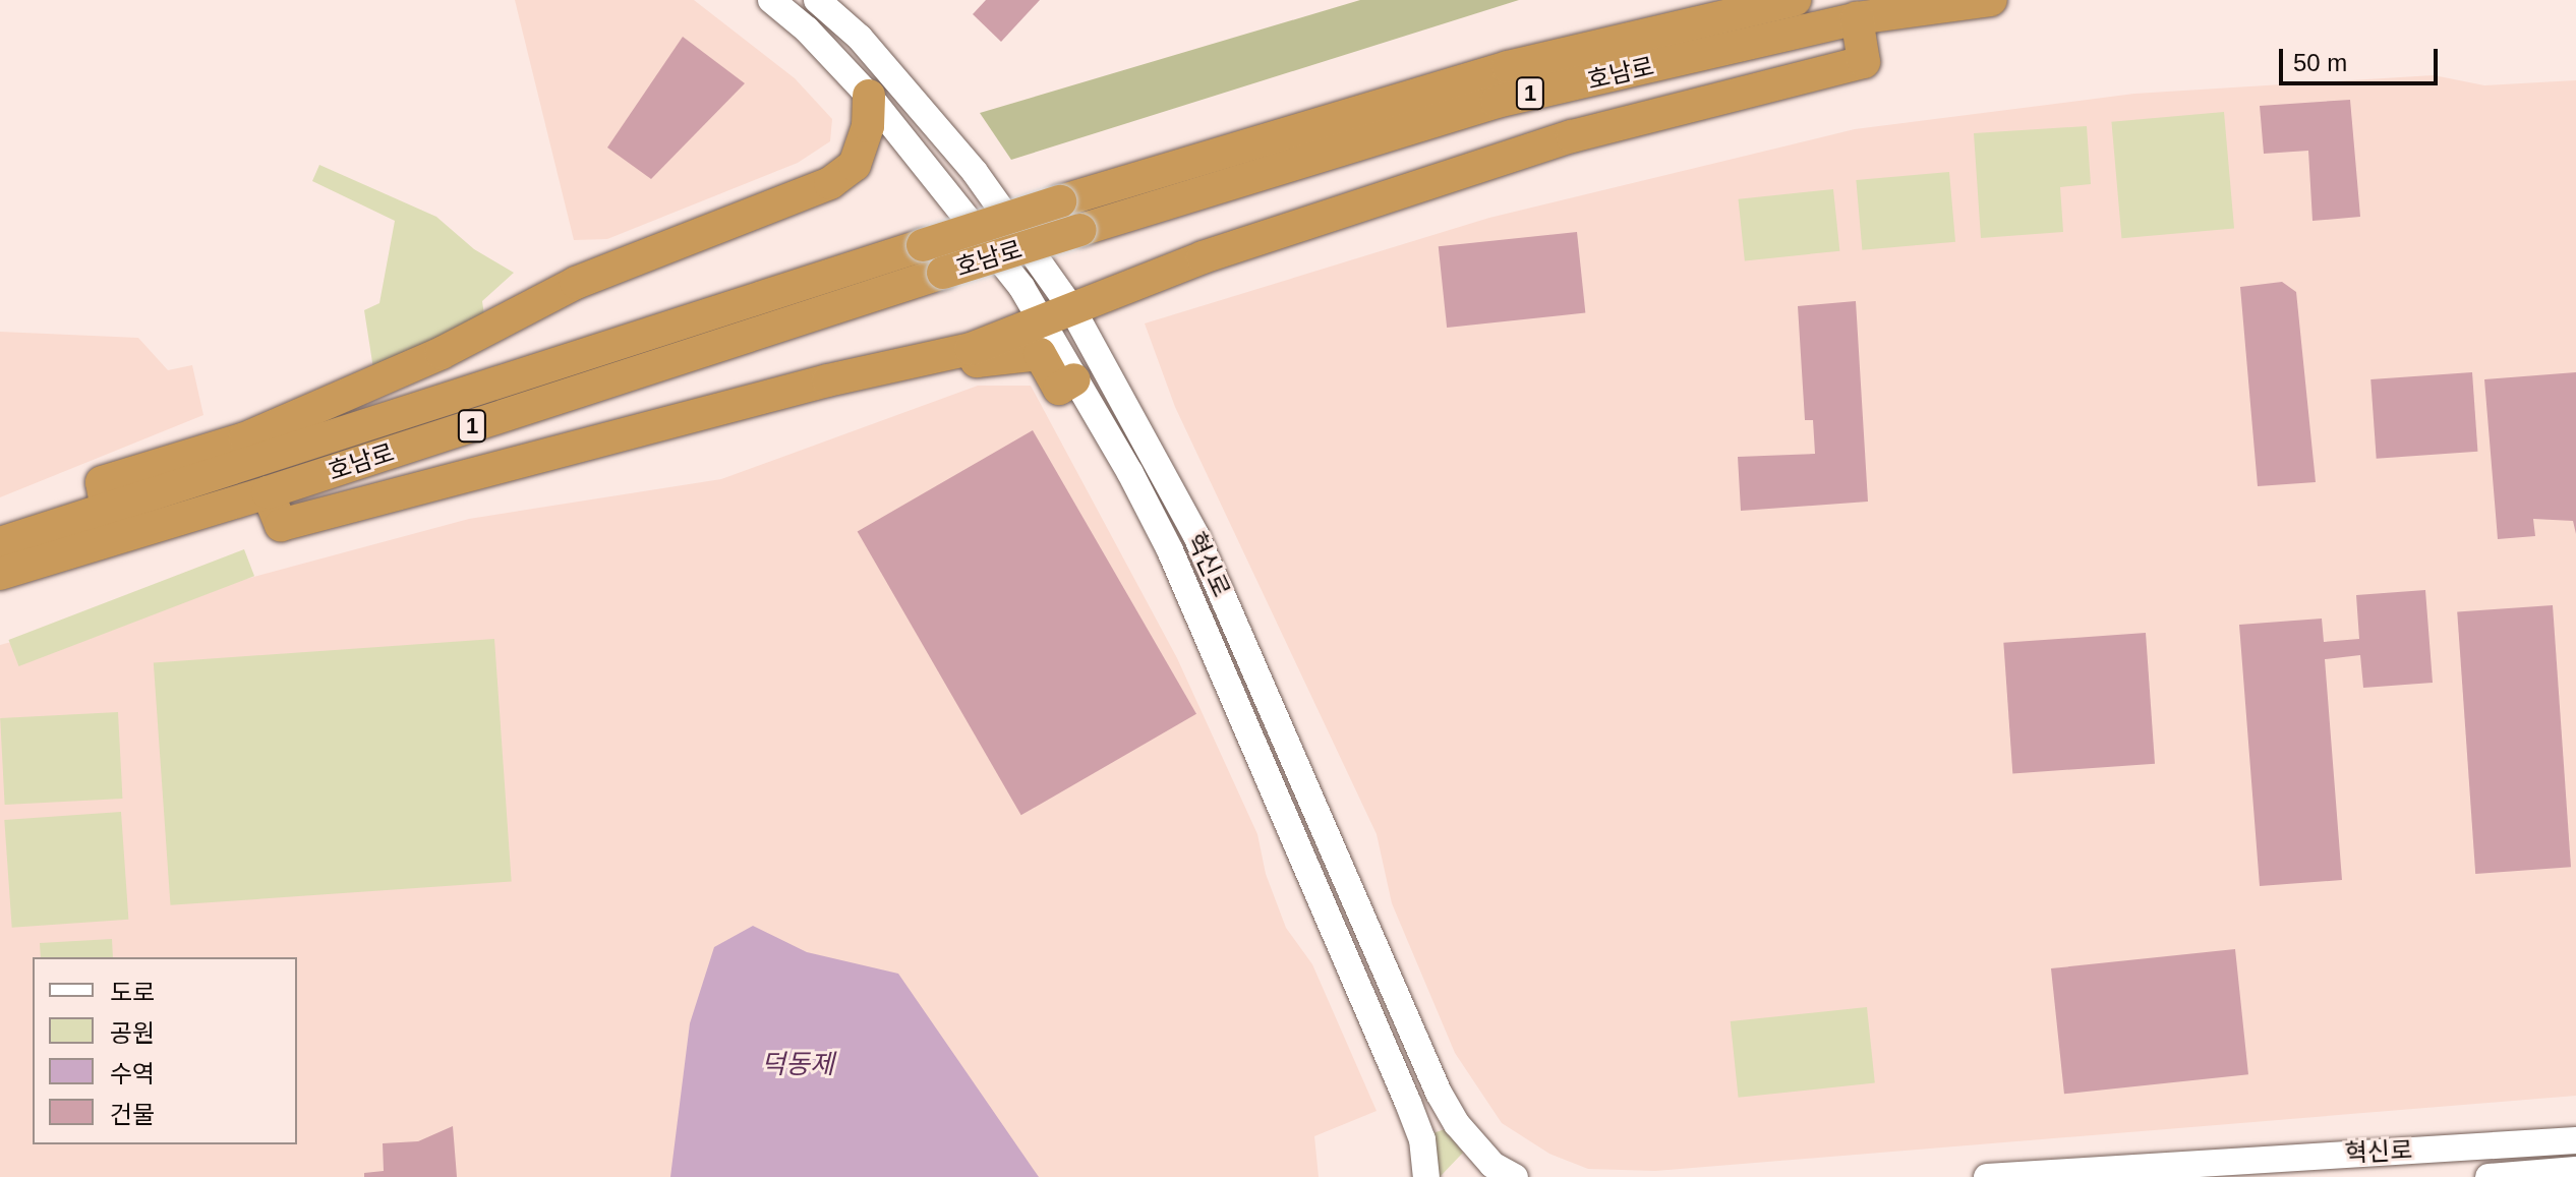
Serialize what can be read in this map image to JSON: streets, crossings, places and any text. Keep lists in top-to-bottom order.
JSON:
{
  "streets": {
    "highway": ["호남로", "1"],
    "main road": ["혁신로"]
  },
  "water": ["덕동제"],
  "legend": [
    "도로",
    "공원",
    "수역",
    "건물"
  ],
  "scale_bar": "50 m"
}
